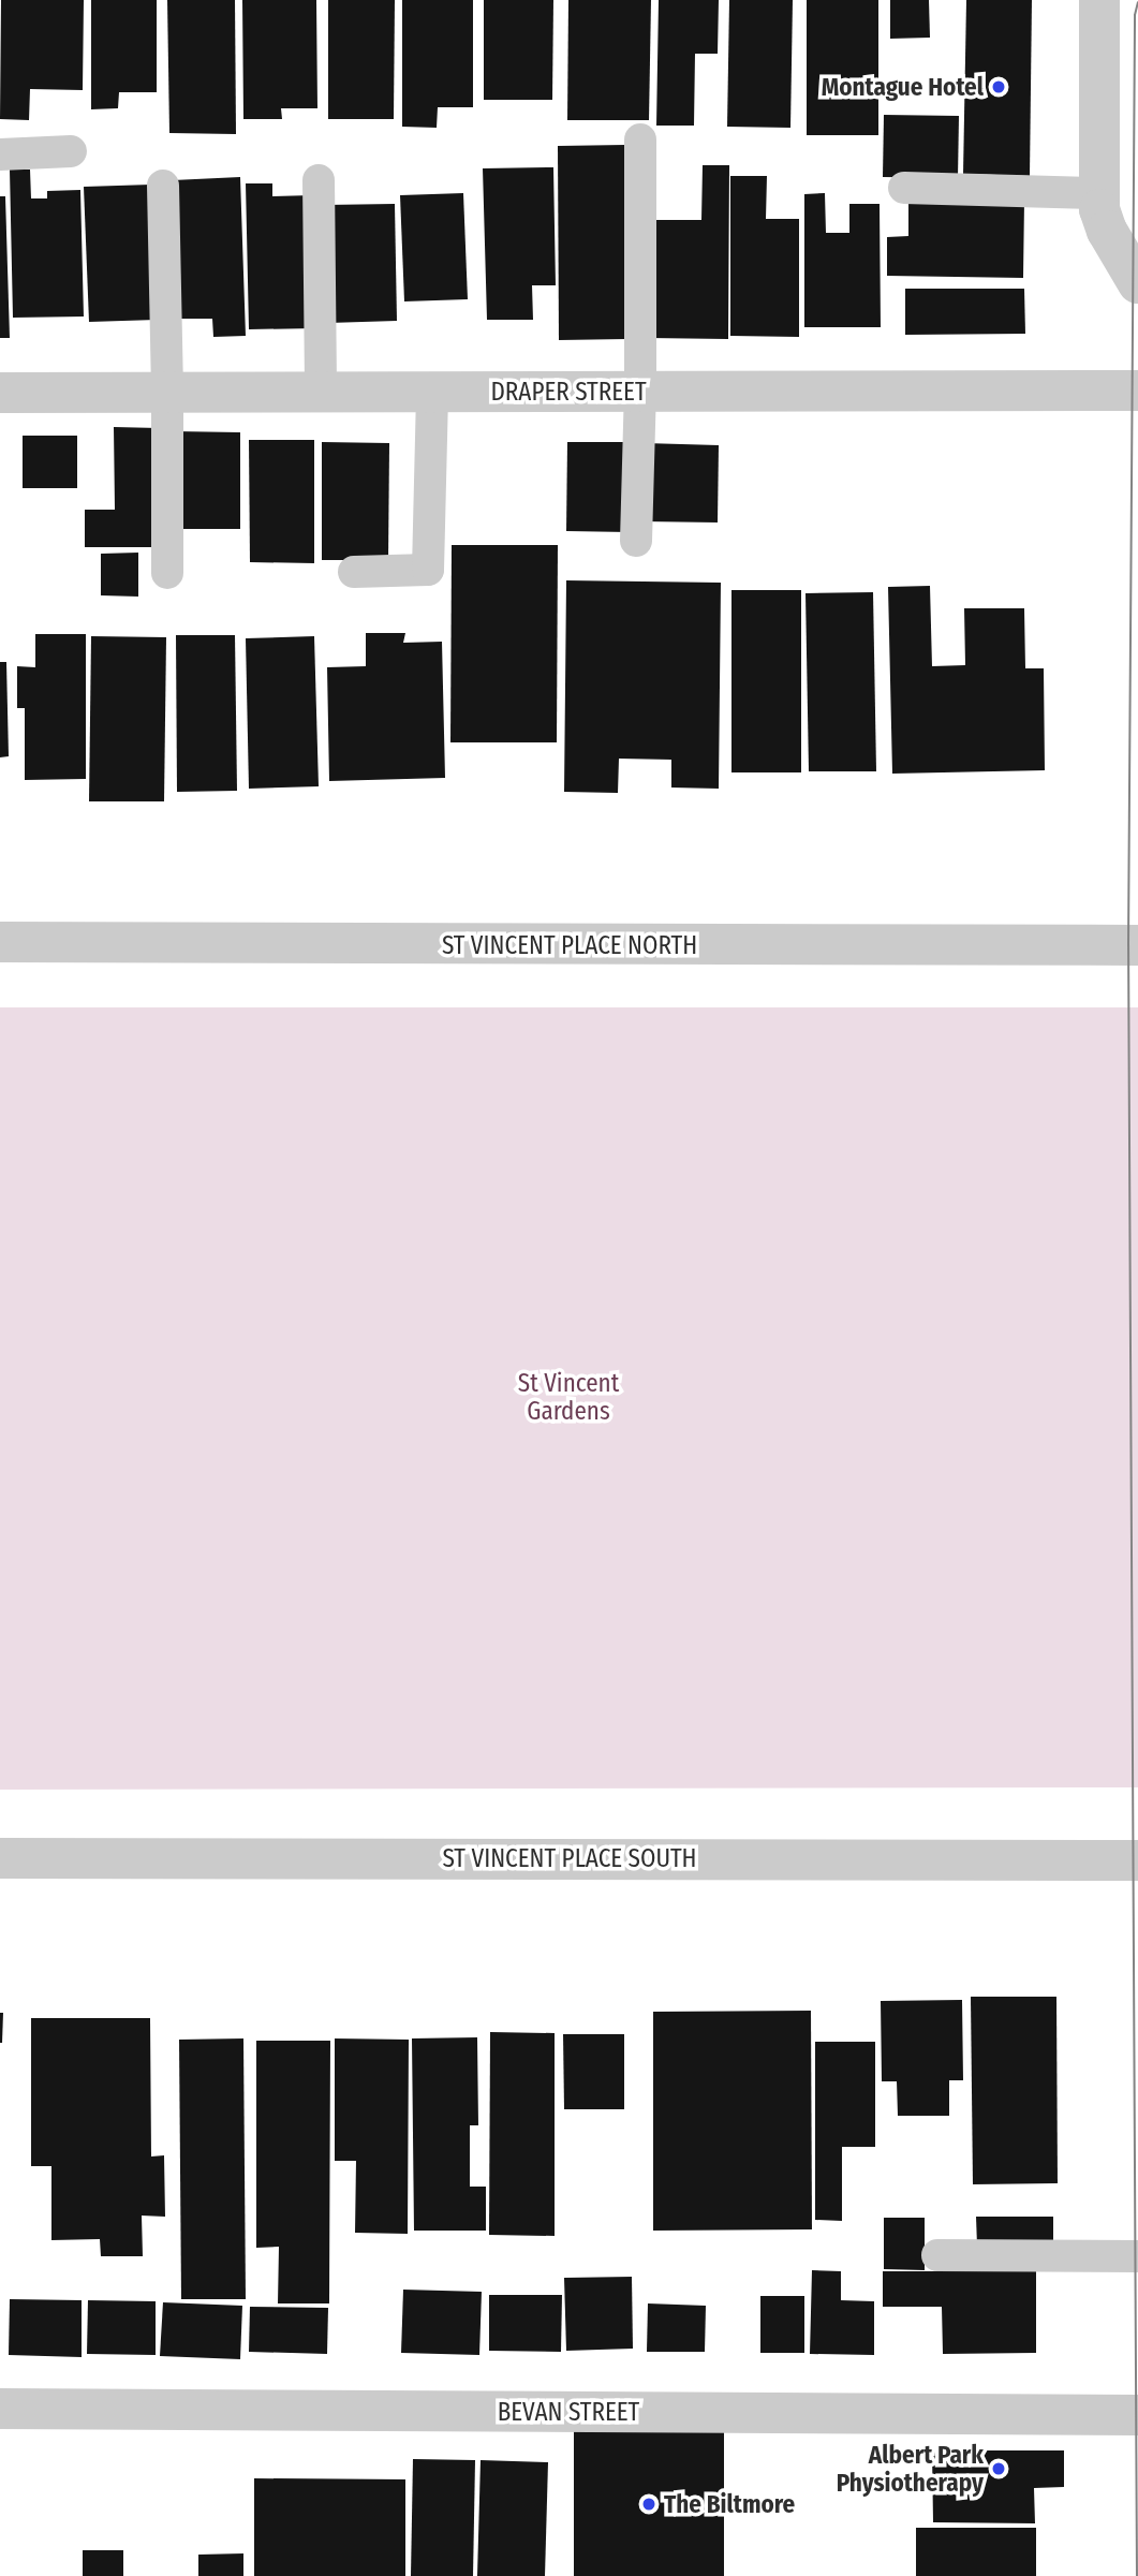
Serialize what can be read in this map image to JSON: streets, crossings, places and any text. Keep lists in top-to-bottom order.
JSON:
{
  "streets": {
    "street": [
      "DRAPER STREET",
      "ST VINCENT PLACE NORTH",
      "ST VINCENT PLACE SOUTH",
      "BEVAN STREET"
    ]
  },
  "parks": ["St Vincent Gardens"],
  "places": ["Montague Hotel", "Albert Park Physiotherapy", "The Biltmore"]
}
